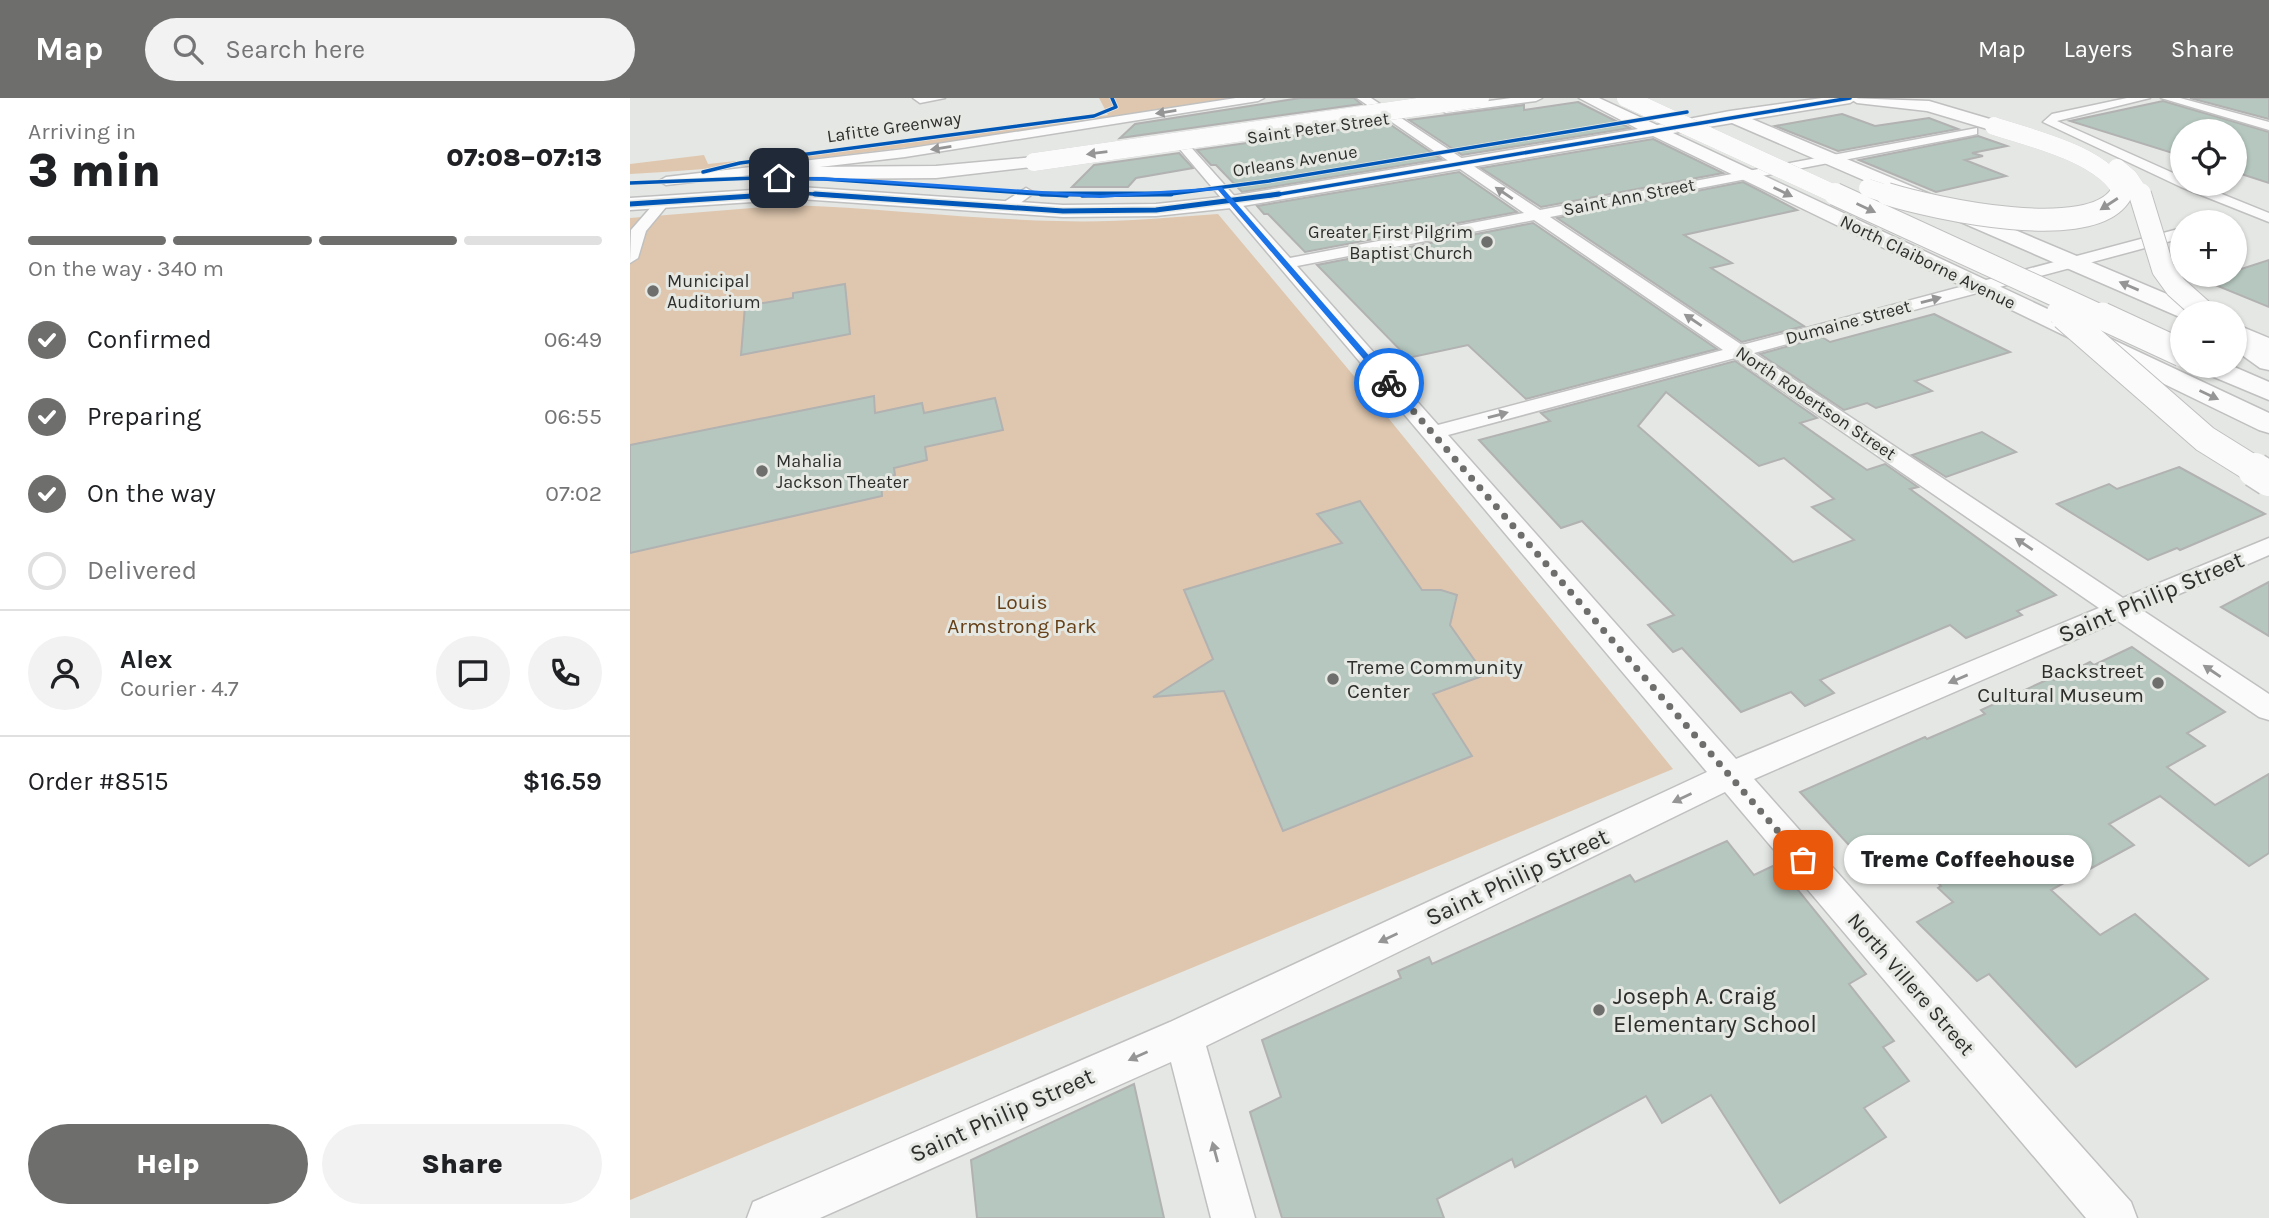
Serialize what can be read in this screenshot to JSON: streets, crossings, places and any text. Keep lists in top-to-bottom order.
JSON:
{
  "streets": {
    "main road": ["Orleans Avenue", "North Claiborne Avenue"],
    "street": [
      "Saint Peter Street",
      "Saint Ann Street",
      "Dumaine Street",
      "North Robertson Street",
      "Saint Philip Street",
      "North Villere Street"
    ],
    "cycle path": ["Lafitte Greenway"]
  },
  "crossings": [
    ["Saint Peter Street", "North Robertson Street"],
    ["Saint Peter Street", "North Villere Street"],
    ["Orleans Avenue", "North Claiborne Avenue"],
    ["Orleans Avenue", "North Robertson Street"],
    ["Orleans Avenue", "North Villere Street"],
    ["Saint Ann Street", "North Claiborne Avenue"],
    ["Saint Ann Street", "North Robertson Street"],
    ["Saint Ann Street", "North Villere Street"],
    ["North Claiborne Avenue", "Dumaine Street"],
    ["Dumaine Street", "North Robertson Street"],
    ["Dumaine Street", "North Villere Street"],
    ["North Robertson Street", "Saint Philip Street"],
    ["Saint Philip Street", "North Villere Street"]
  ],
  "one_way": ["Dumaine Street", "North Robertson Street", "Saint Philip Street"],
  "parks": ["Louis Armstrong Park"],
  "places": [
    "Greater First Pilgrim Baptist Church",
    "Municipal Auditorium",
    "Mahalia Jackson Theater",
    "Treme Community Center",
    "Backstreet Cultural Museum",
    "Treme Coffeehouse",
    "Joseph A. Craig Elementary School"
  ],
  "page": {
    "header": "Map",
    "search": "Search here",
    "nav": ["Map", "Layers", "Share"],
    "heading": ["3 min", "Arriving in", "07:08–07:13"],
    "panel": [
      "Alex",
      "Courier · 4.7",
      "Order #8515",
      "$16.59"
    ],
    "map_buttons": ["+", "−"],
    "bar": "On the way · 340 m",
    "list": [
      ["Confirmed", "06:49"],
      ["Preparing", "06:55"],
      ["On the way", "07:02"],
      "Delivered"
    ],
    "bubble": "Treme Coffeehouse",
    "buttons": ["Help", "Share"]
  }
}
